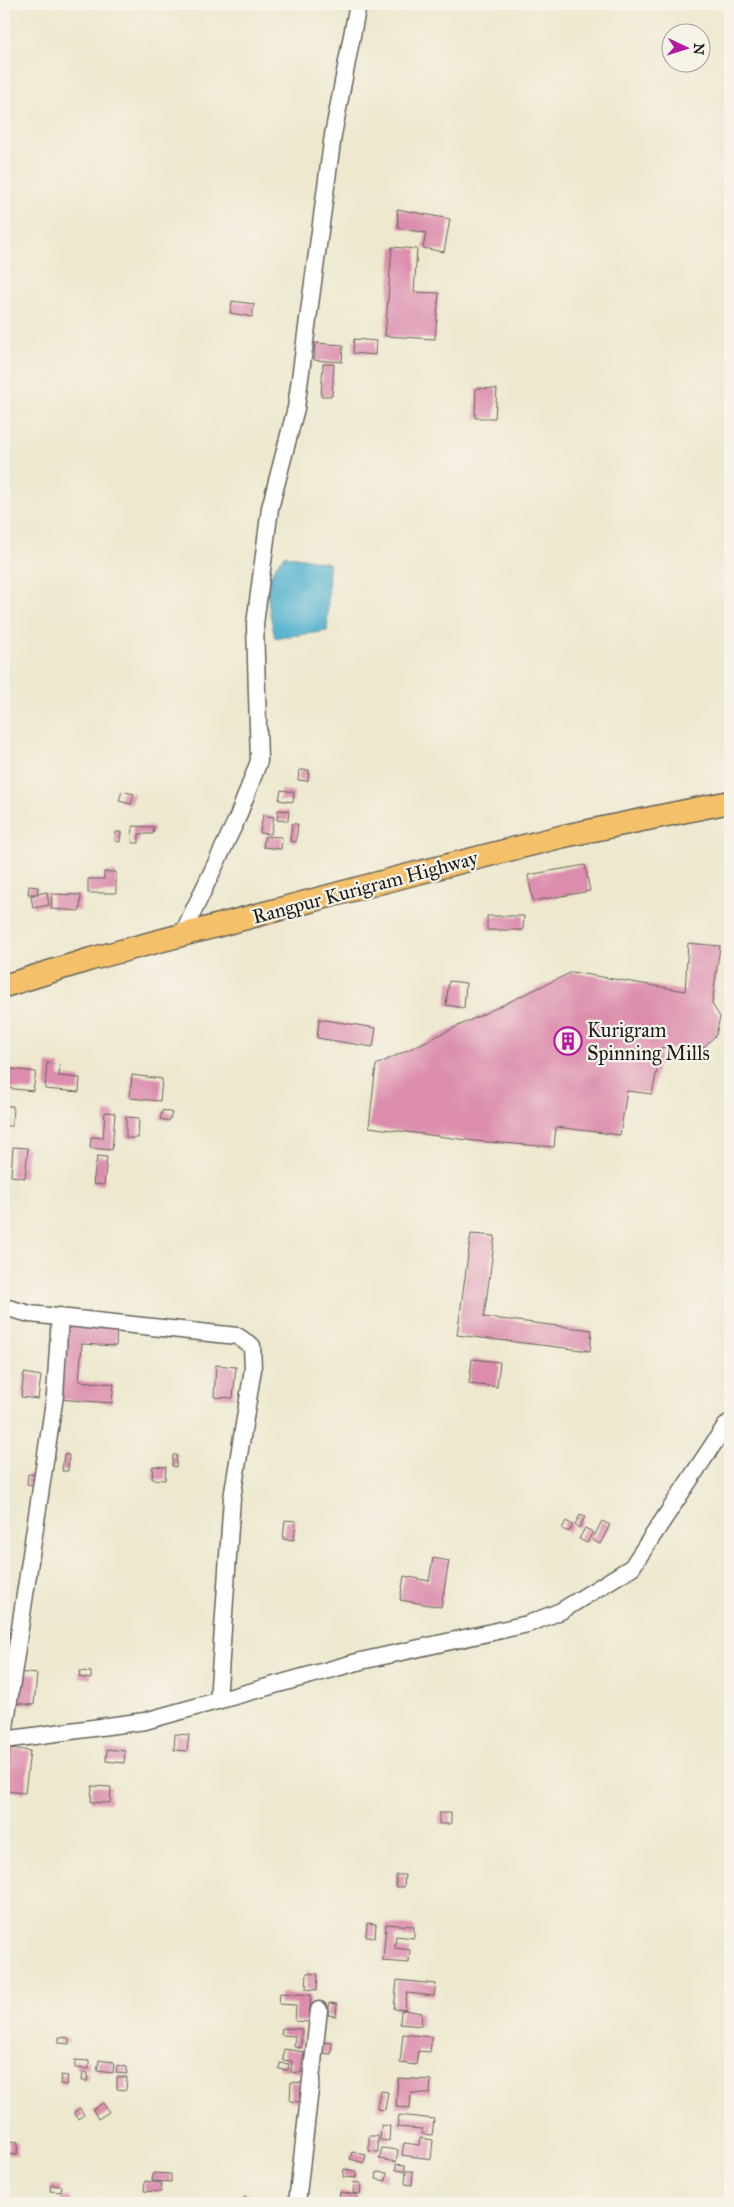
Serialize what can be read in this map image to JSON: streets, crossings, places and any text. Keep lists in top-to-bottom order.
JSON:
{
  "streets": {
    "highway": ["Rangpur Kurigram Highway"]
  },
  "places": {
    "building": ["Kurigram Spinning Mills"]
  },
  "north": "right"
}
